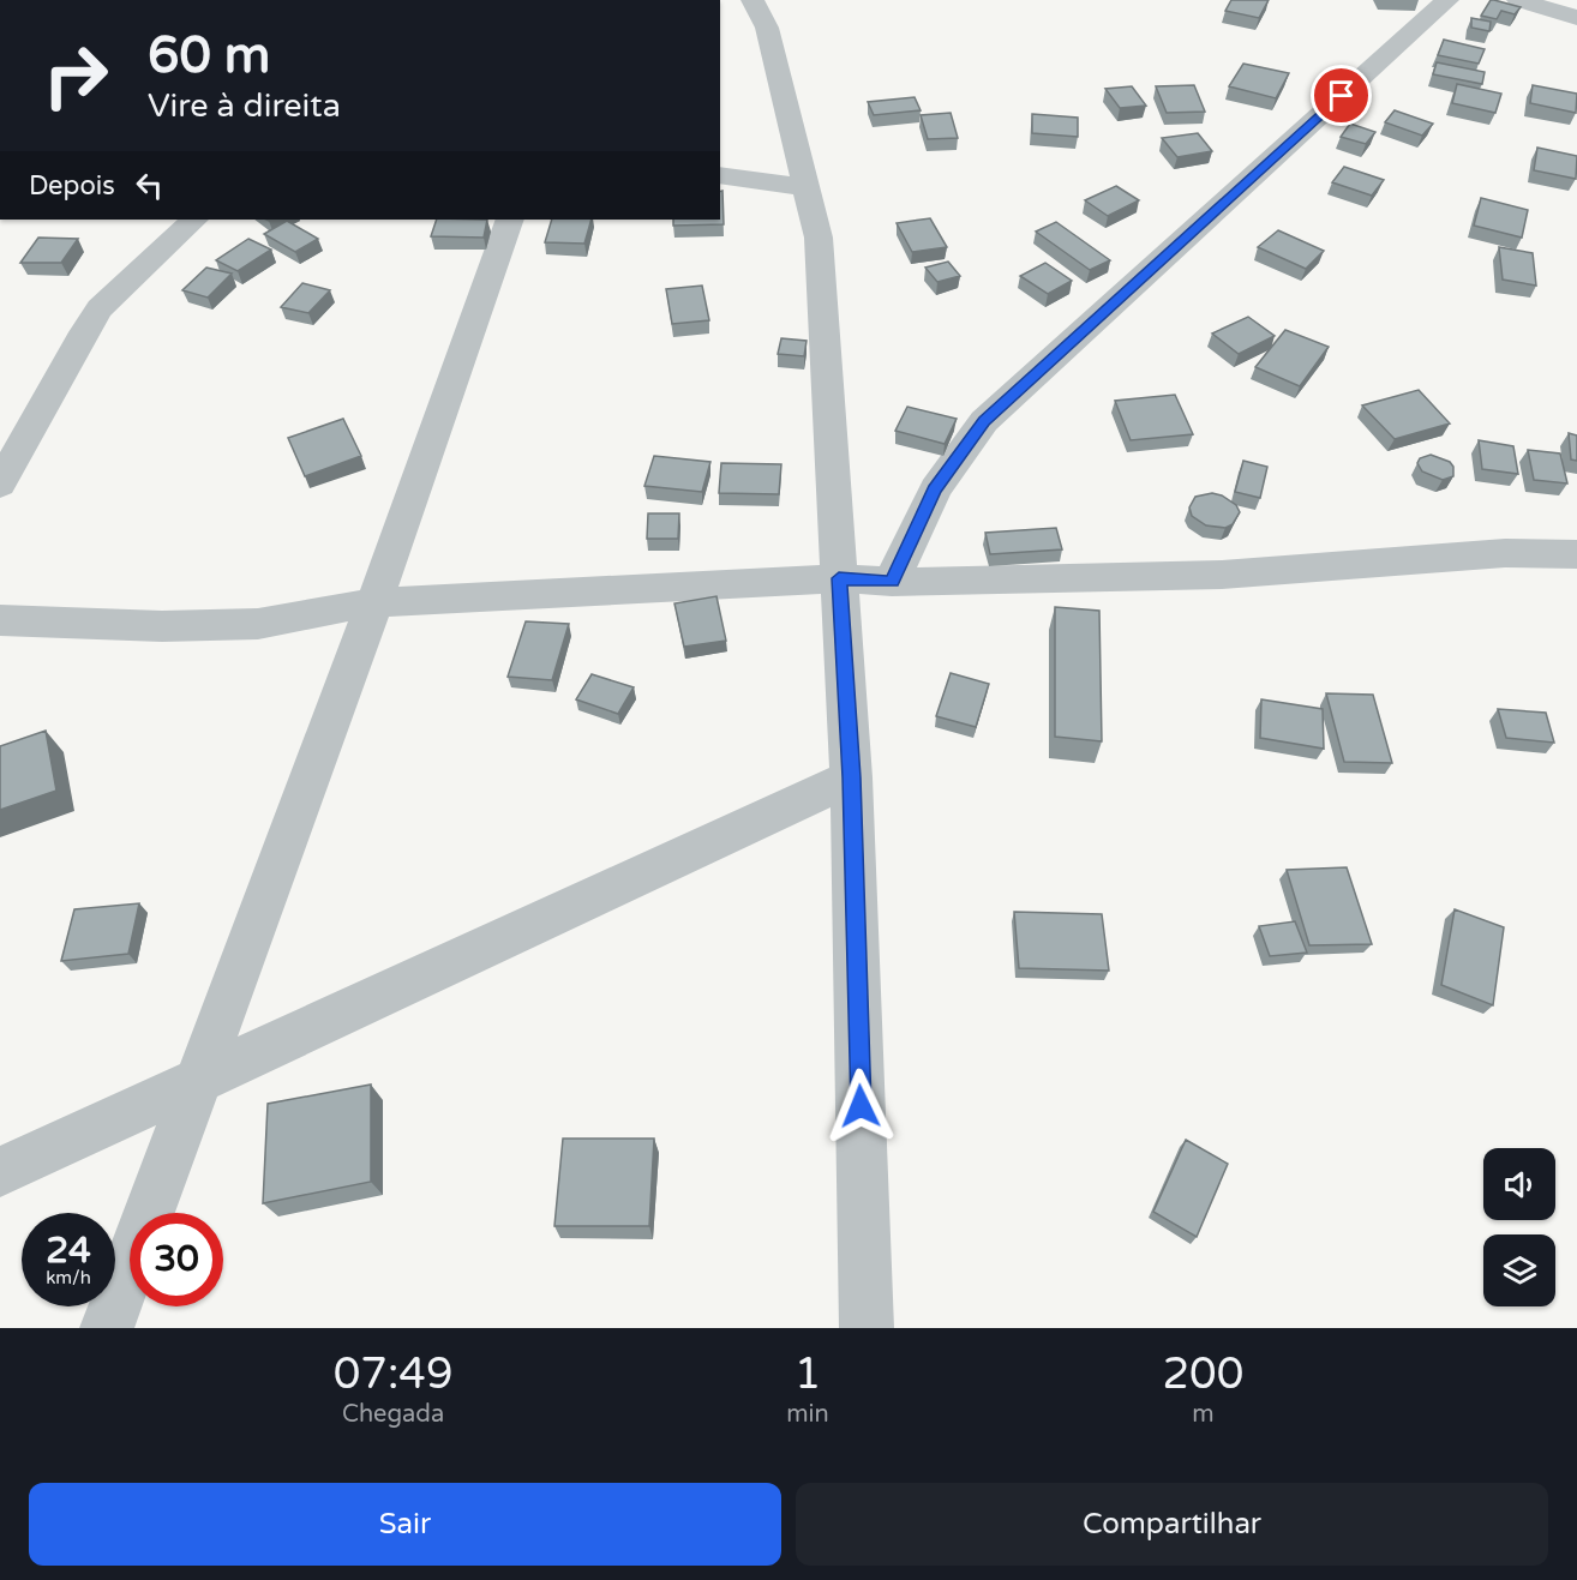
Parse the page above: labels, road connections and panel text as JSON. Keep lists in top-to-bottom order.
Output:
{
  "page": {
    "turn": ["60 m", "Vire à direita"],
    "then": "Depois",
    "speed": "24 km/h",
    "limit": "30",
    "eta": [
      "07:49",
      "Chegada",
      "1",
      "min",
      "200",
      "m"
    ],
    "buttons": ["Sair", "Compartilhar"]
  }
}
